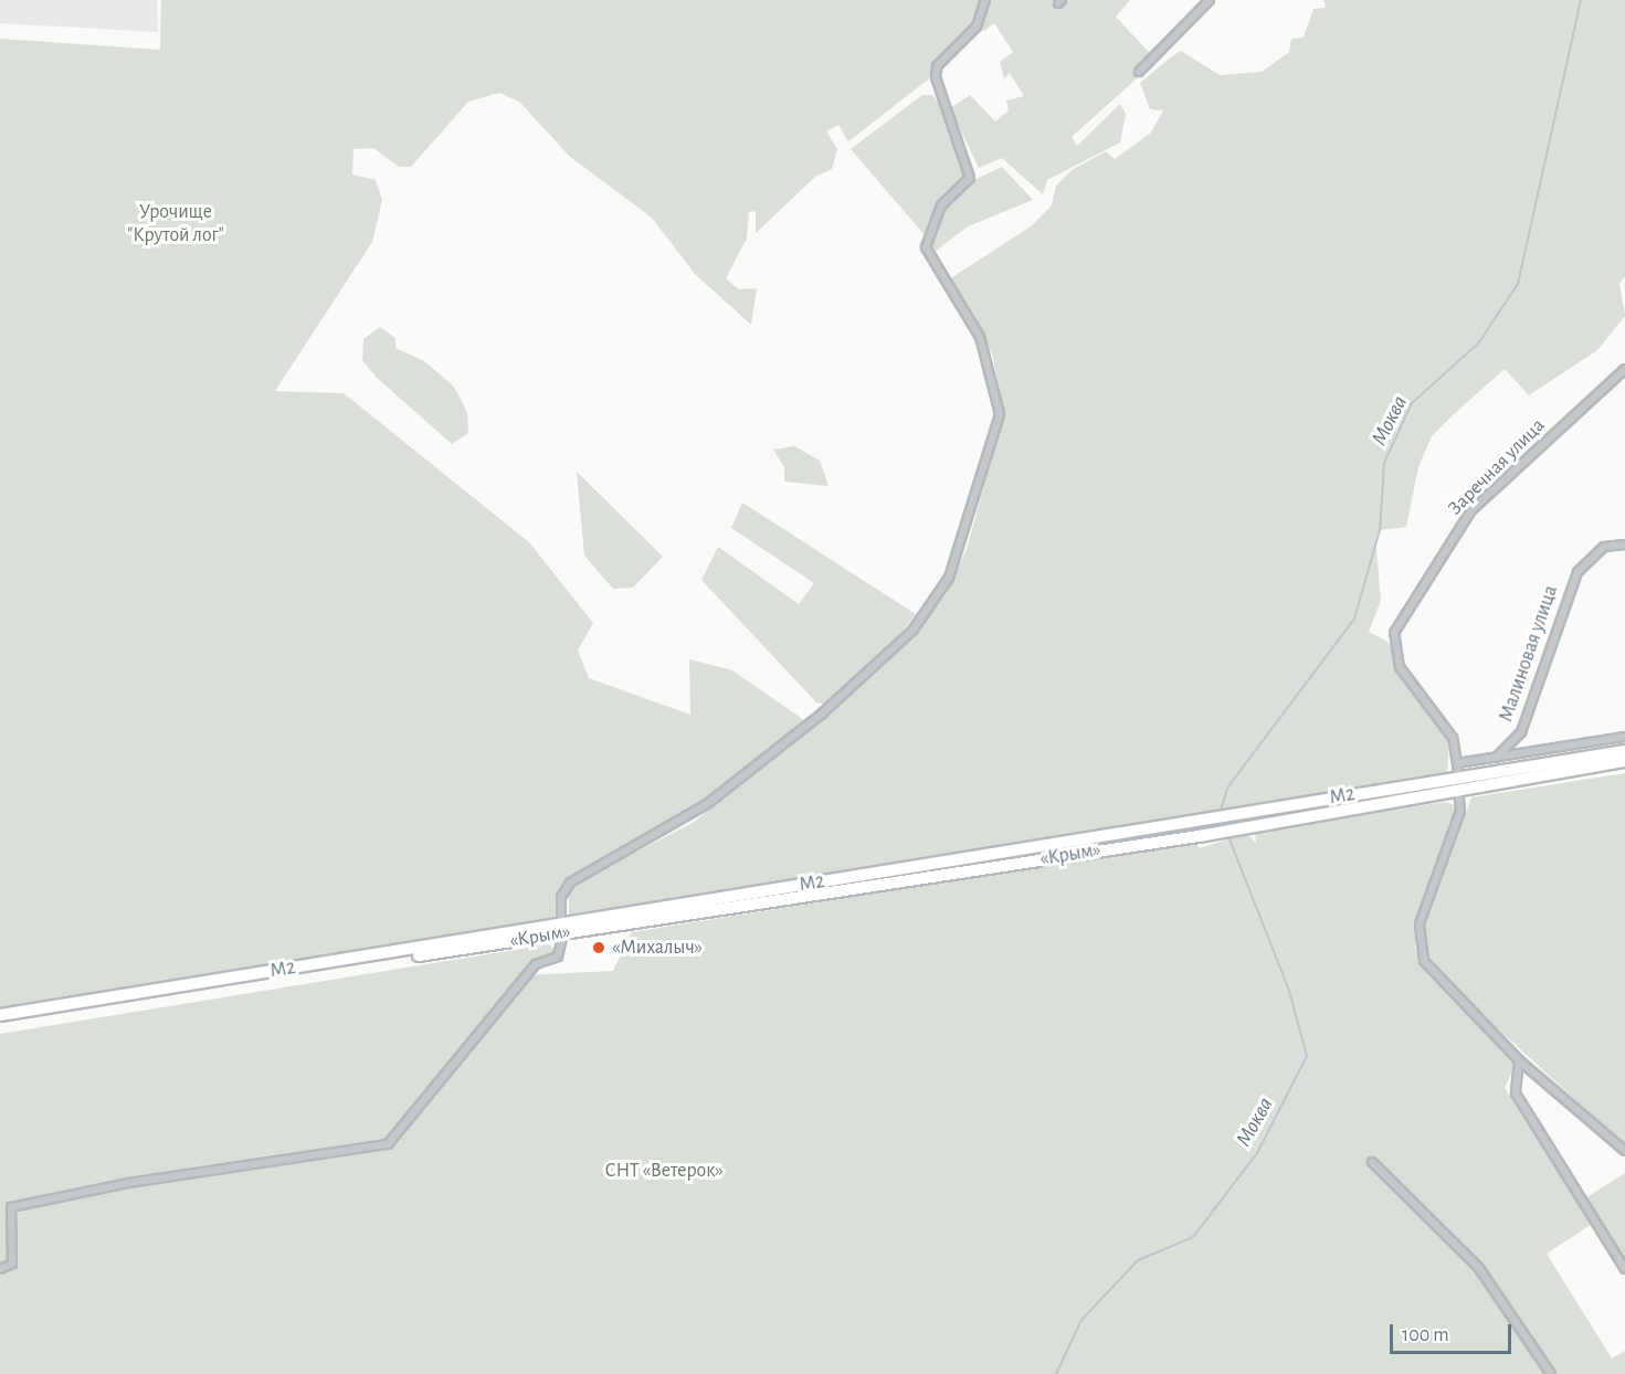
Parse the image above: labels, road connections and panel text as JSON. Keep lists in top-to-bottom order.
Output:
{
  "streets": {
    "highway": ["М2", "«Крым»"],
    "street": ["Заречная улица", "Малиновая улица"]
  },
  "crossings": [
    ["Заречная улица", "М2"],
    ["М2", "«Крым»"]
  ],
  "water": ["Моква"],
  "parks": ["Урочище \"Крутой лог\"", "СНТ «Ветерок»"],
  "places": ["«Михалыч»"],
  "scale_bar": "100 m"
}
